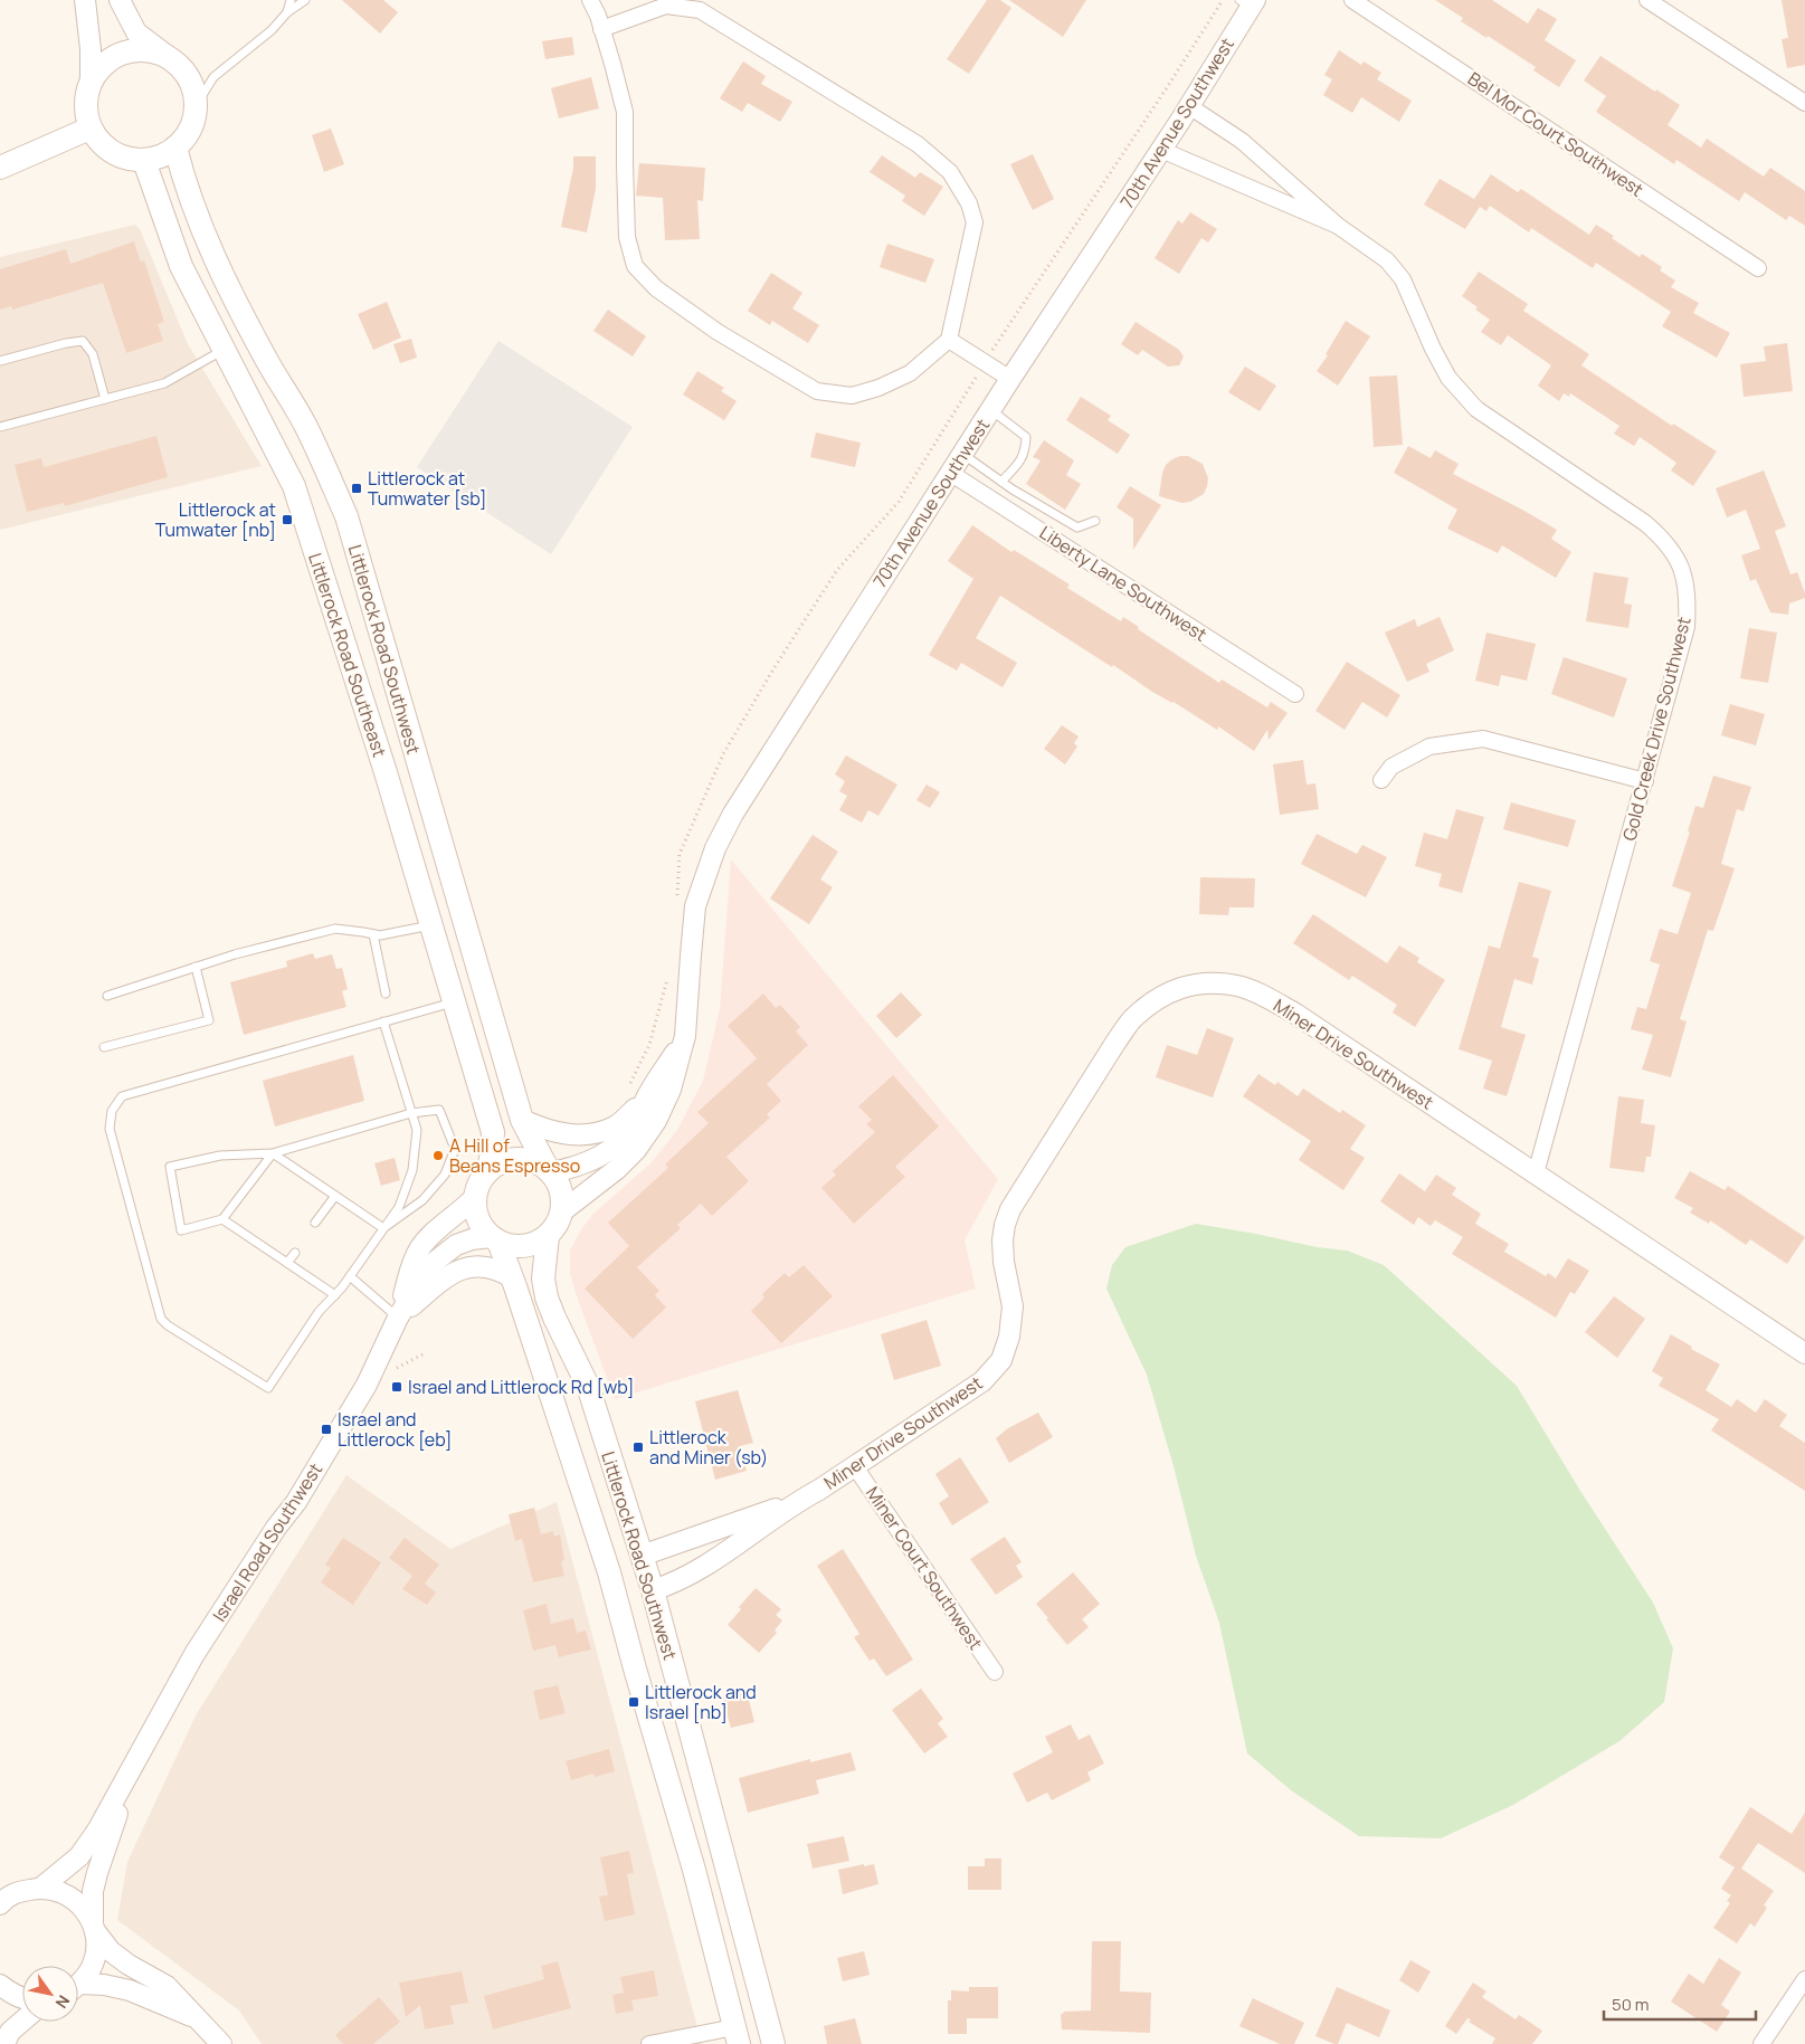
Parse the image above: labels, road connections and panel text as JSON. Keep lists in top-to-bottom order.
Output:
{
  "streets": {
    "main road": ["Littlerock Road Southwest", "Littlerock Road Southeast"],
    "street": [
      "70th Avenue Southwest",
      "Bel Mor Court Southwest",
      "Liberty Lane Southwest",
      "Gold Creek Drive Southwest",
      "Miner Drive Southwest",
      "Israel Road Southwest",
      "Miner Court Southwest"
    ]
  },
  "crossings": [
    ["70th Avenue Southwest", "Liberty Lane Southwest"],
    ["70th Avenue Southwest", "Littlerock Road Southwest"],
    ["70th Avenue Southwest", "Littlerock Road Southeast"],
    ["70th Avenue Southwest", "Gold Creek Drive Southwest"],
    ["70th Avenue Southwest", "Israel Road Southwest"],
    ["Littlerock Road Southwest", "Littlerock Road Southeast"],
    ["Littlerock Road Southwest", "Miner Drive Southwest"],
    ["Littlerock Road Southwest", "Israel Road Southwest"],
    ["Littlerock Road Southeast", "Israel Road Southwest"],
    ["Gold Creek Drive Southwest", "Miner Drive Southwest"],
    ["Miner Drive Southwest", "Miner Court Southwest"]
  ],
  "places": {
    "transit": [
      "Littlerock at Tumwater [sb]",
      "Littlerock at Tumwater [nb]",
      "Israel and Littlerock Rd [wb]",
      "Israel and Littlerock [eb]",
      "Littlerock and Miner (sb)",
      "Littlerock and Israel [nb]"
    ],
    "other": ["A Hill of Beans Espresso"]
  },
  "scale_bar": "50 m",
  "north": "bottom right"
}
